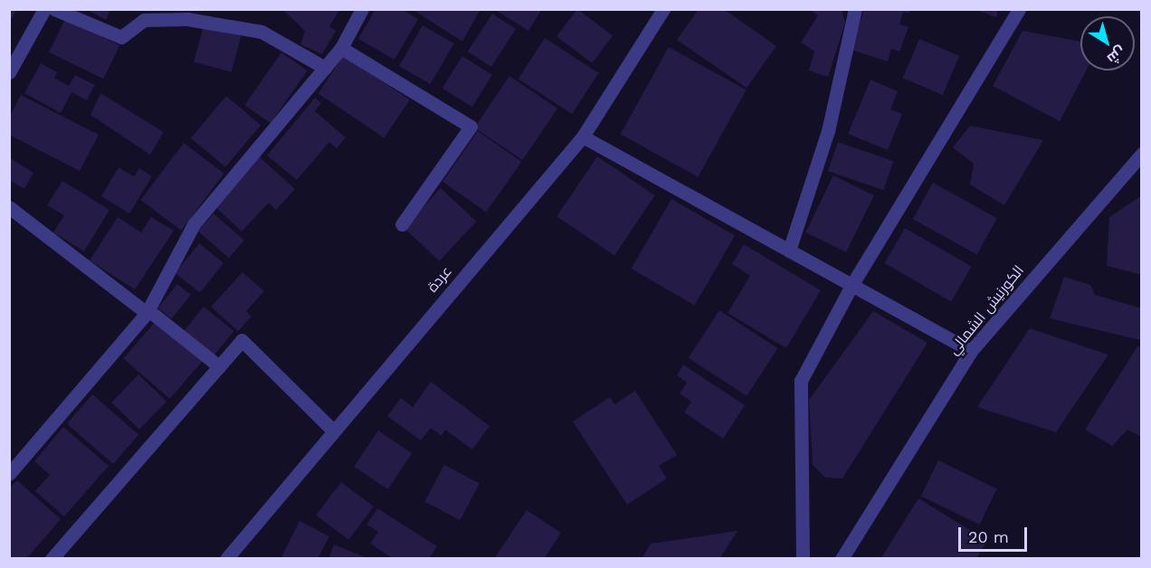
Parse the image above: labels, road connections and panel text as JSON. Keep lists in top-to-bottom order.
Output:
{
  "streets": {
    "street": ["عردة", "الكورنيش الشمالي"]
  },
  "scale_bar": "20 m",
  "north": "bottom right"
}
